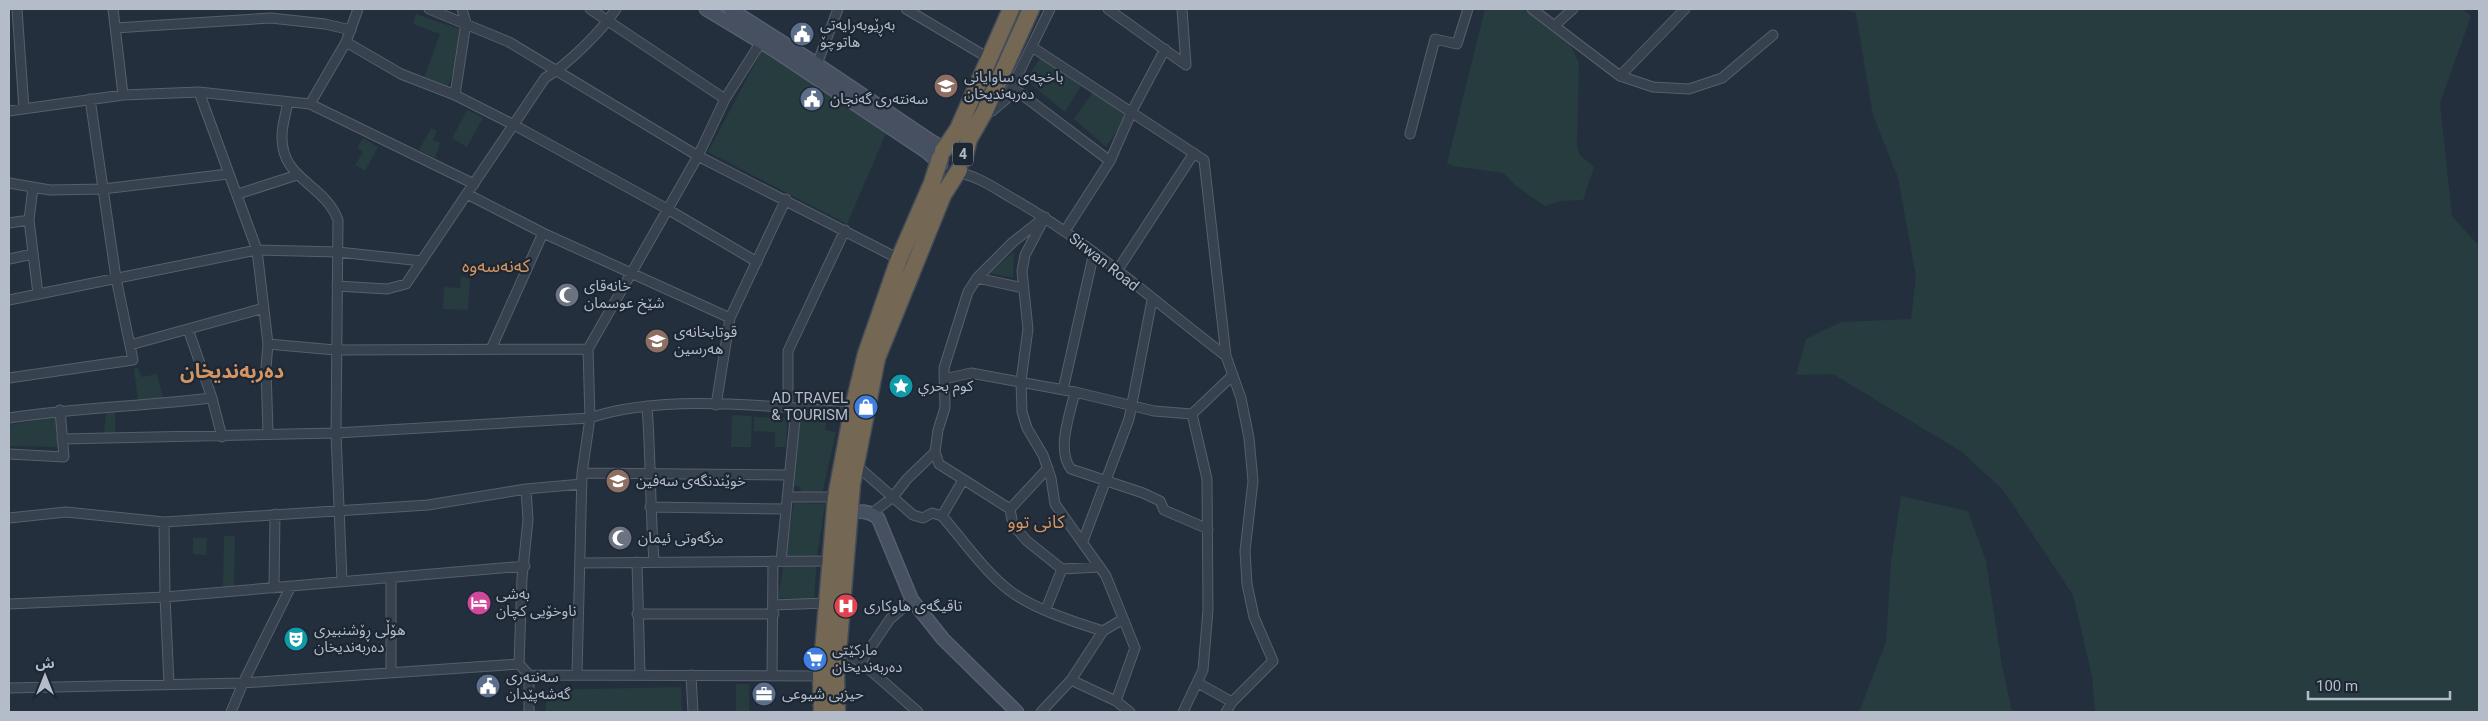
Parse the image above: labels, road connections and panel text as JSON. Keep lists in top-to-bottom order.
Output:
{
  "streets": {
    "highway": ["4"],
    "street": ["Sirwan Road"]
  },
  "crossings": [
    ["4", "Sirwan Road"]
  ],
  "districts": ["کەنەسەوە", "دەربەندیخان", "کانی توو"],
  "places": {
    "public building": ["بەڕێوبەرایەتی هاتوچۆ", "سەنتەری گەنجان", "سەنتەری گەشەپێدان"],
    "school or university": ["باخچەی ساوایانی دەربەندیخان", "قوتابخانەی هەرسین", "خوێندنگەی سەفین"],
    "mosque": ["خانەقای شێخ عوسمان", "مزگەوتی ئیمان"],
    "place": ["کوم بحري"],
    "shop": ["AD TRAVEL & TOURISM"],
    "hotel": ["بەشی ناوخۆیی کچان"],
    "hospital": ["تاقیگەی هاوکاری"],
    "theatre": ["هۆڵی ڕۆشنبیری دەربەندیخان"],
    "supermarket": ["مارکێتی دەربەندیخان"],
    "office": ["حیزبی شیوعی"]
  },
  "scale_bar": "100 m",
  "north": "top"
}
